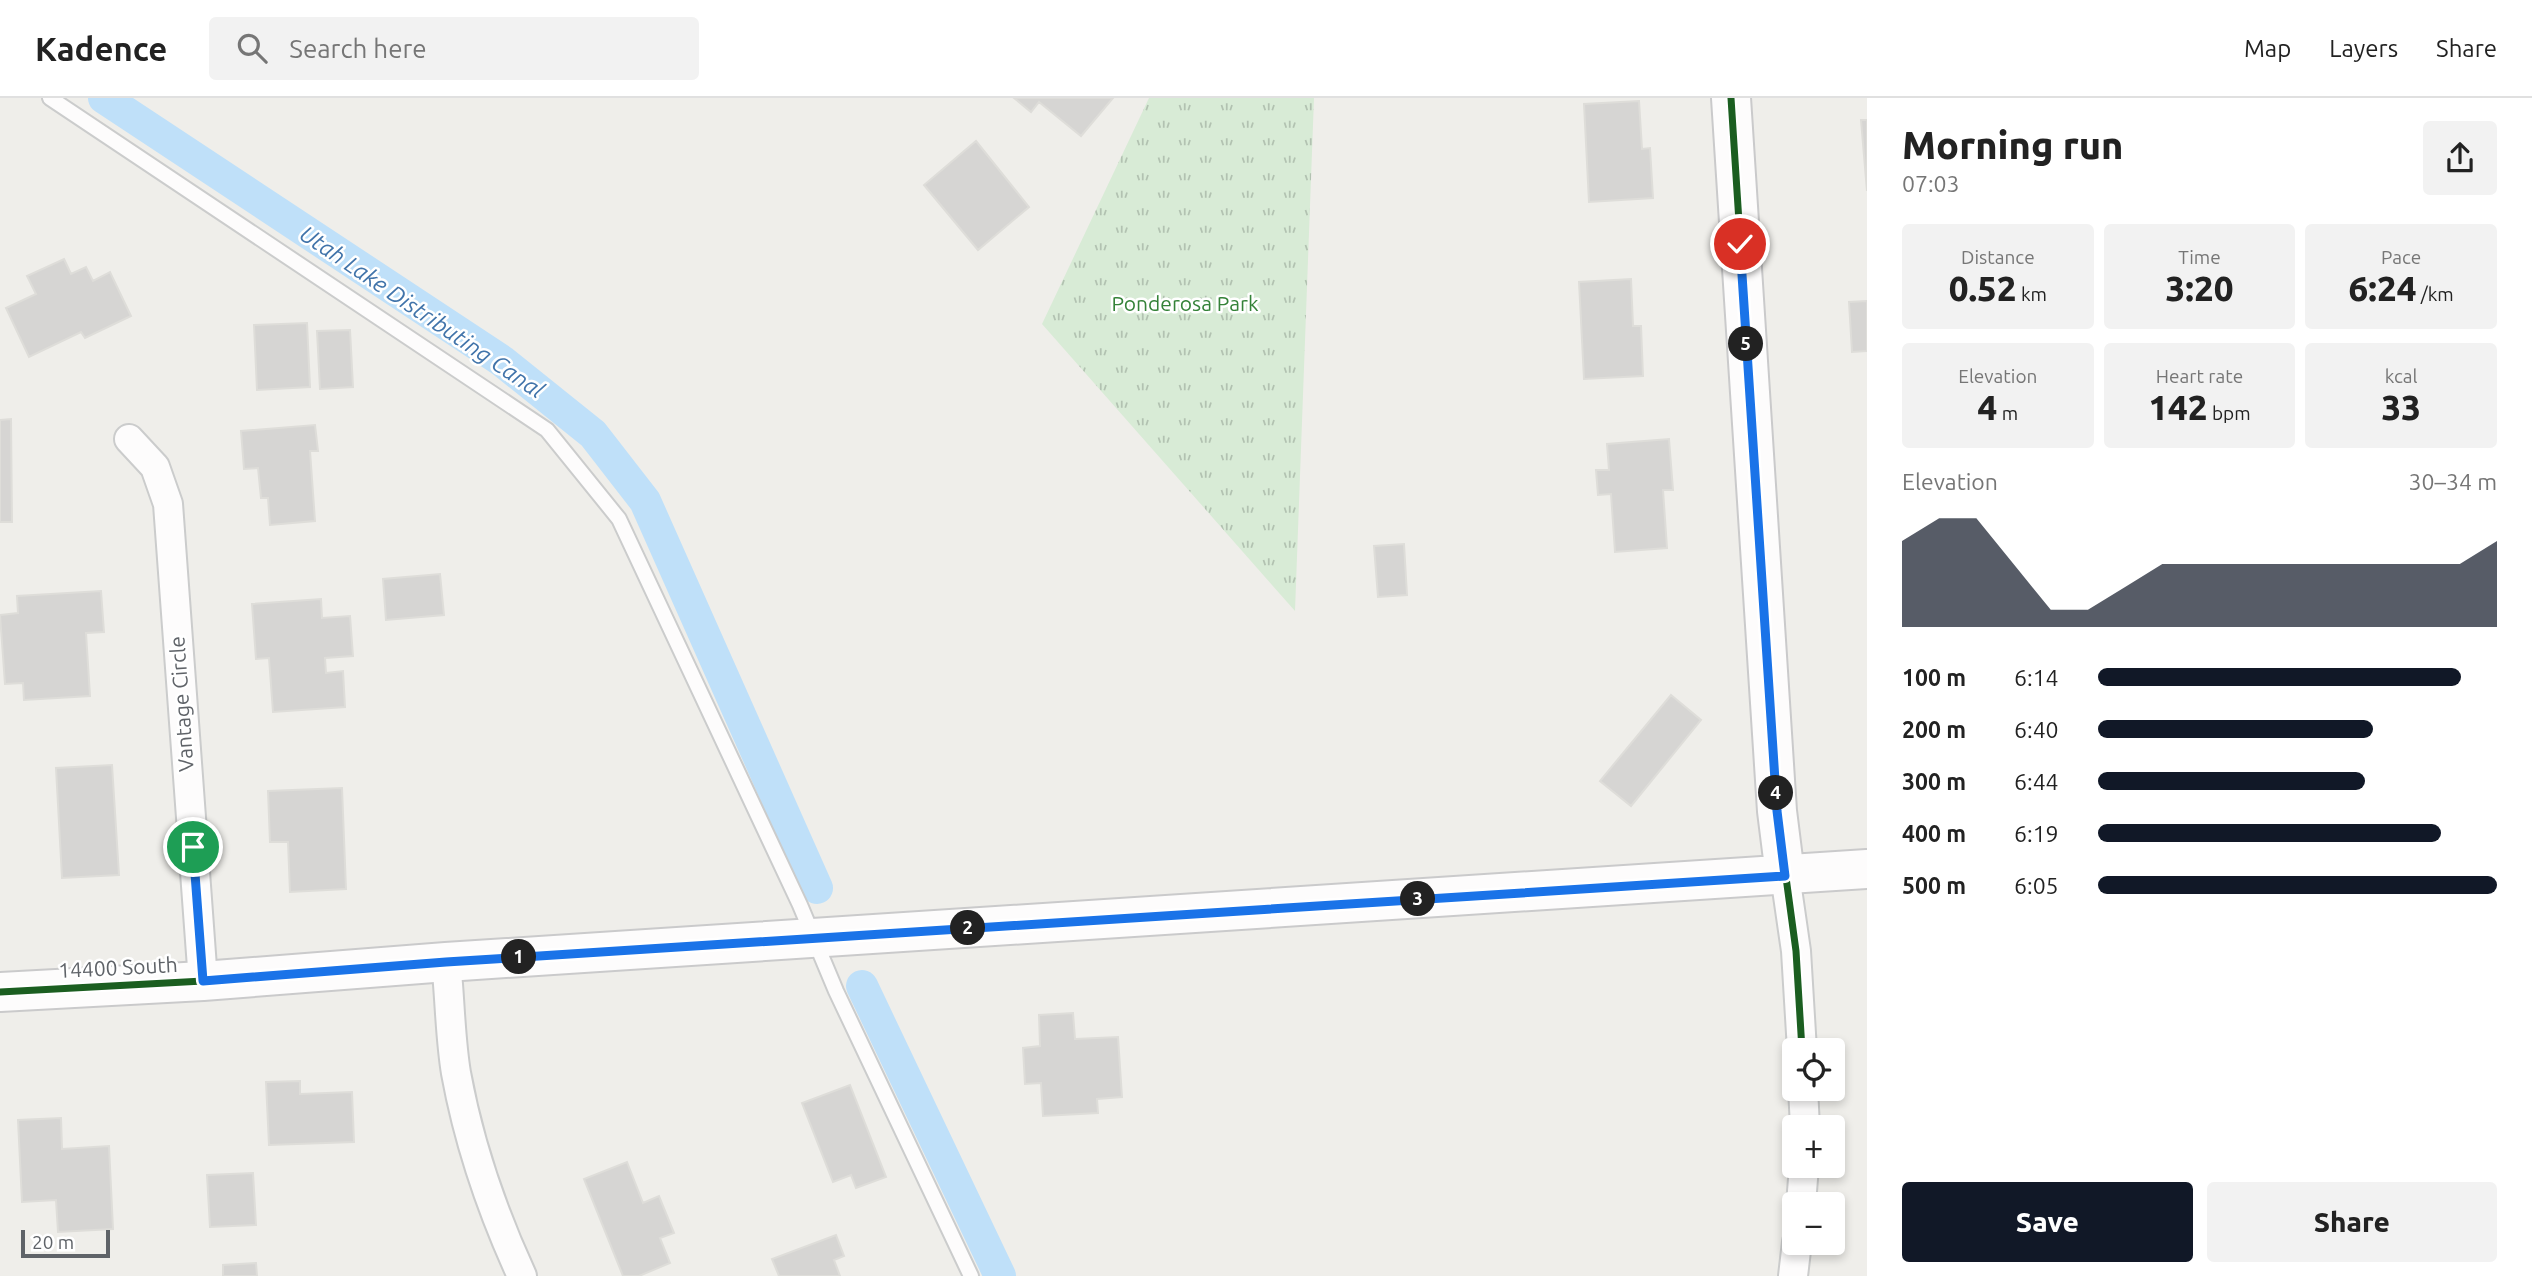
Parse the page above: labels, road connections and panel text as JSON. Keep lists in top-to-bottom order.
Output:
{
  "streets": {
    "street": ["Vantage Circle", "14400 South"]
  },
  "crossings": [
    ["Vantage Circle", "14400 South"]
  ],
  "water": ["Utah Lake Distributing Canal"],
  "parks": ["Ponderosa Park"],
  "scale_bar": "20 m",
  "page": {
    "header": "Kadence",
    "search": "Search here",
    "nav": ["Map", "Layers", "Share"],
    "heading": ["Morning run", "07:03"],
    "stats": [
      ["Distance", "0.52 km"],
      ["Time", "3:20"],
      ["Pace", "6:24 /km"],
      ["Elevation", "4 m"],
      ["Heart rate", "142 bpm"],
      ["kcal", "33"]
    ],
    "pins": [
      "5",
      "4",
      "3",
      "2",
      "1"
    ],
    "chart": ["Elevation", "30–34 m"],
    "list": [
      {
        "name": "100 m",
        "note": "6:14"
      },
      {
        "name": "200 m",
        "note": "6:40"
      },
      {
        "name": "300 m",
        "note": "6:44"
      },
      {
        "name": "400 m",
        "note": "6:19"
      },
      {
        "name": "500 m",
        "note": "6:05"
      }
    ],
    "map_buttons": ["+", "−"],
    "buttons": ["Save", "Share"],
    "scale": "20 m"
  }
}
